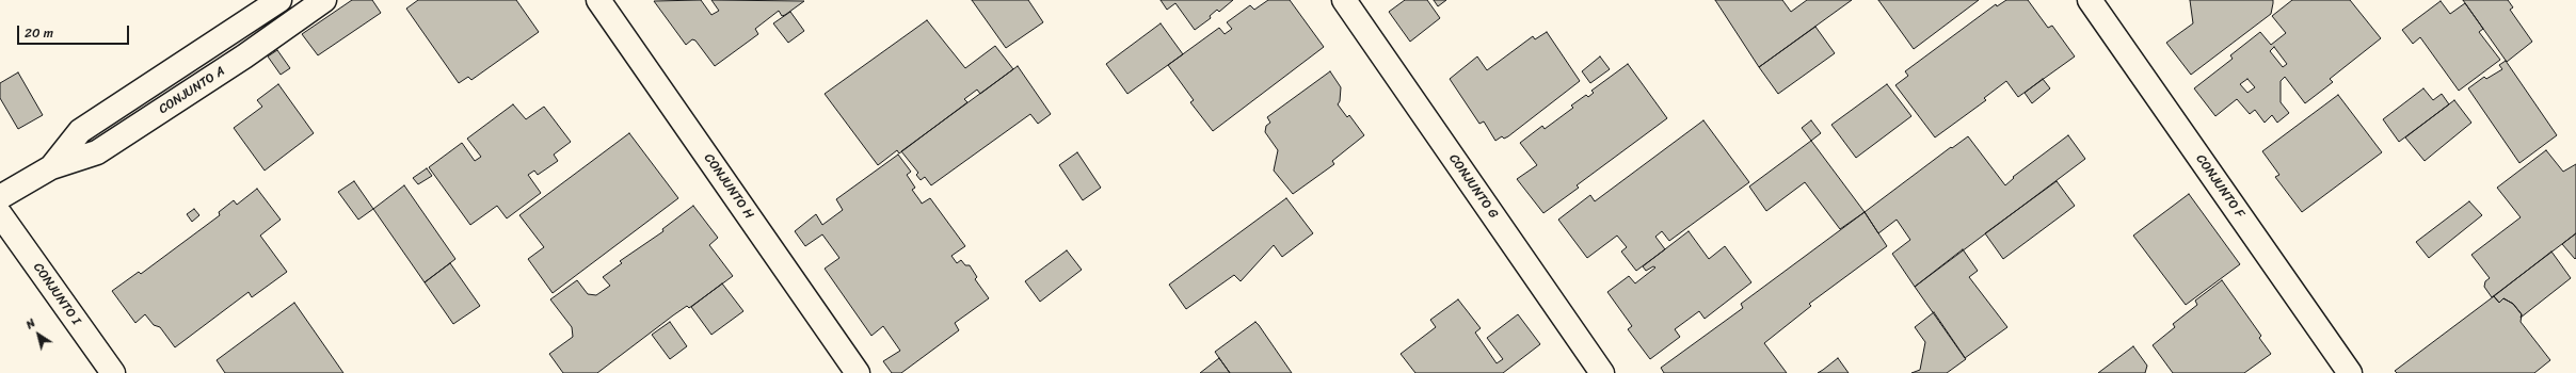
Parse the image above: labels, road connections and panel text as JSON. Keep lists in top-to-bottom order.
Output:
{
  "streets": {
    "street": [
      "CONJUNTO A",
      "CONJUNTO H",
      "CONJUNTO G",
      "CONJUNTO F",
      "CONJUNTO I"
    ]
  },
  "scale_bar": "20 m",
  "north": "top left"
}
